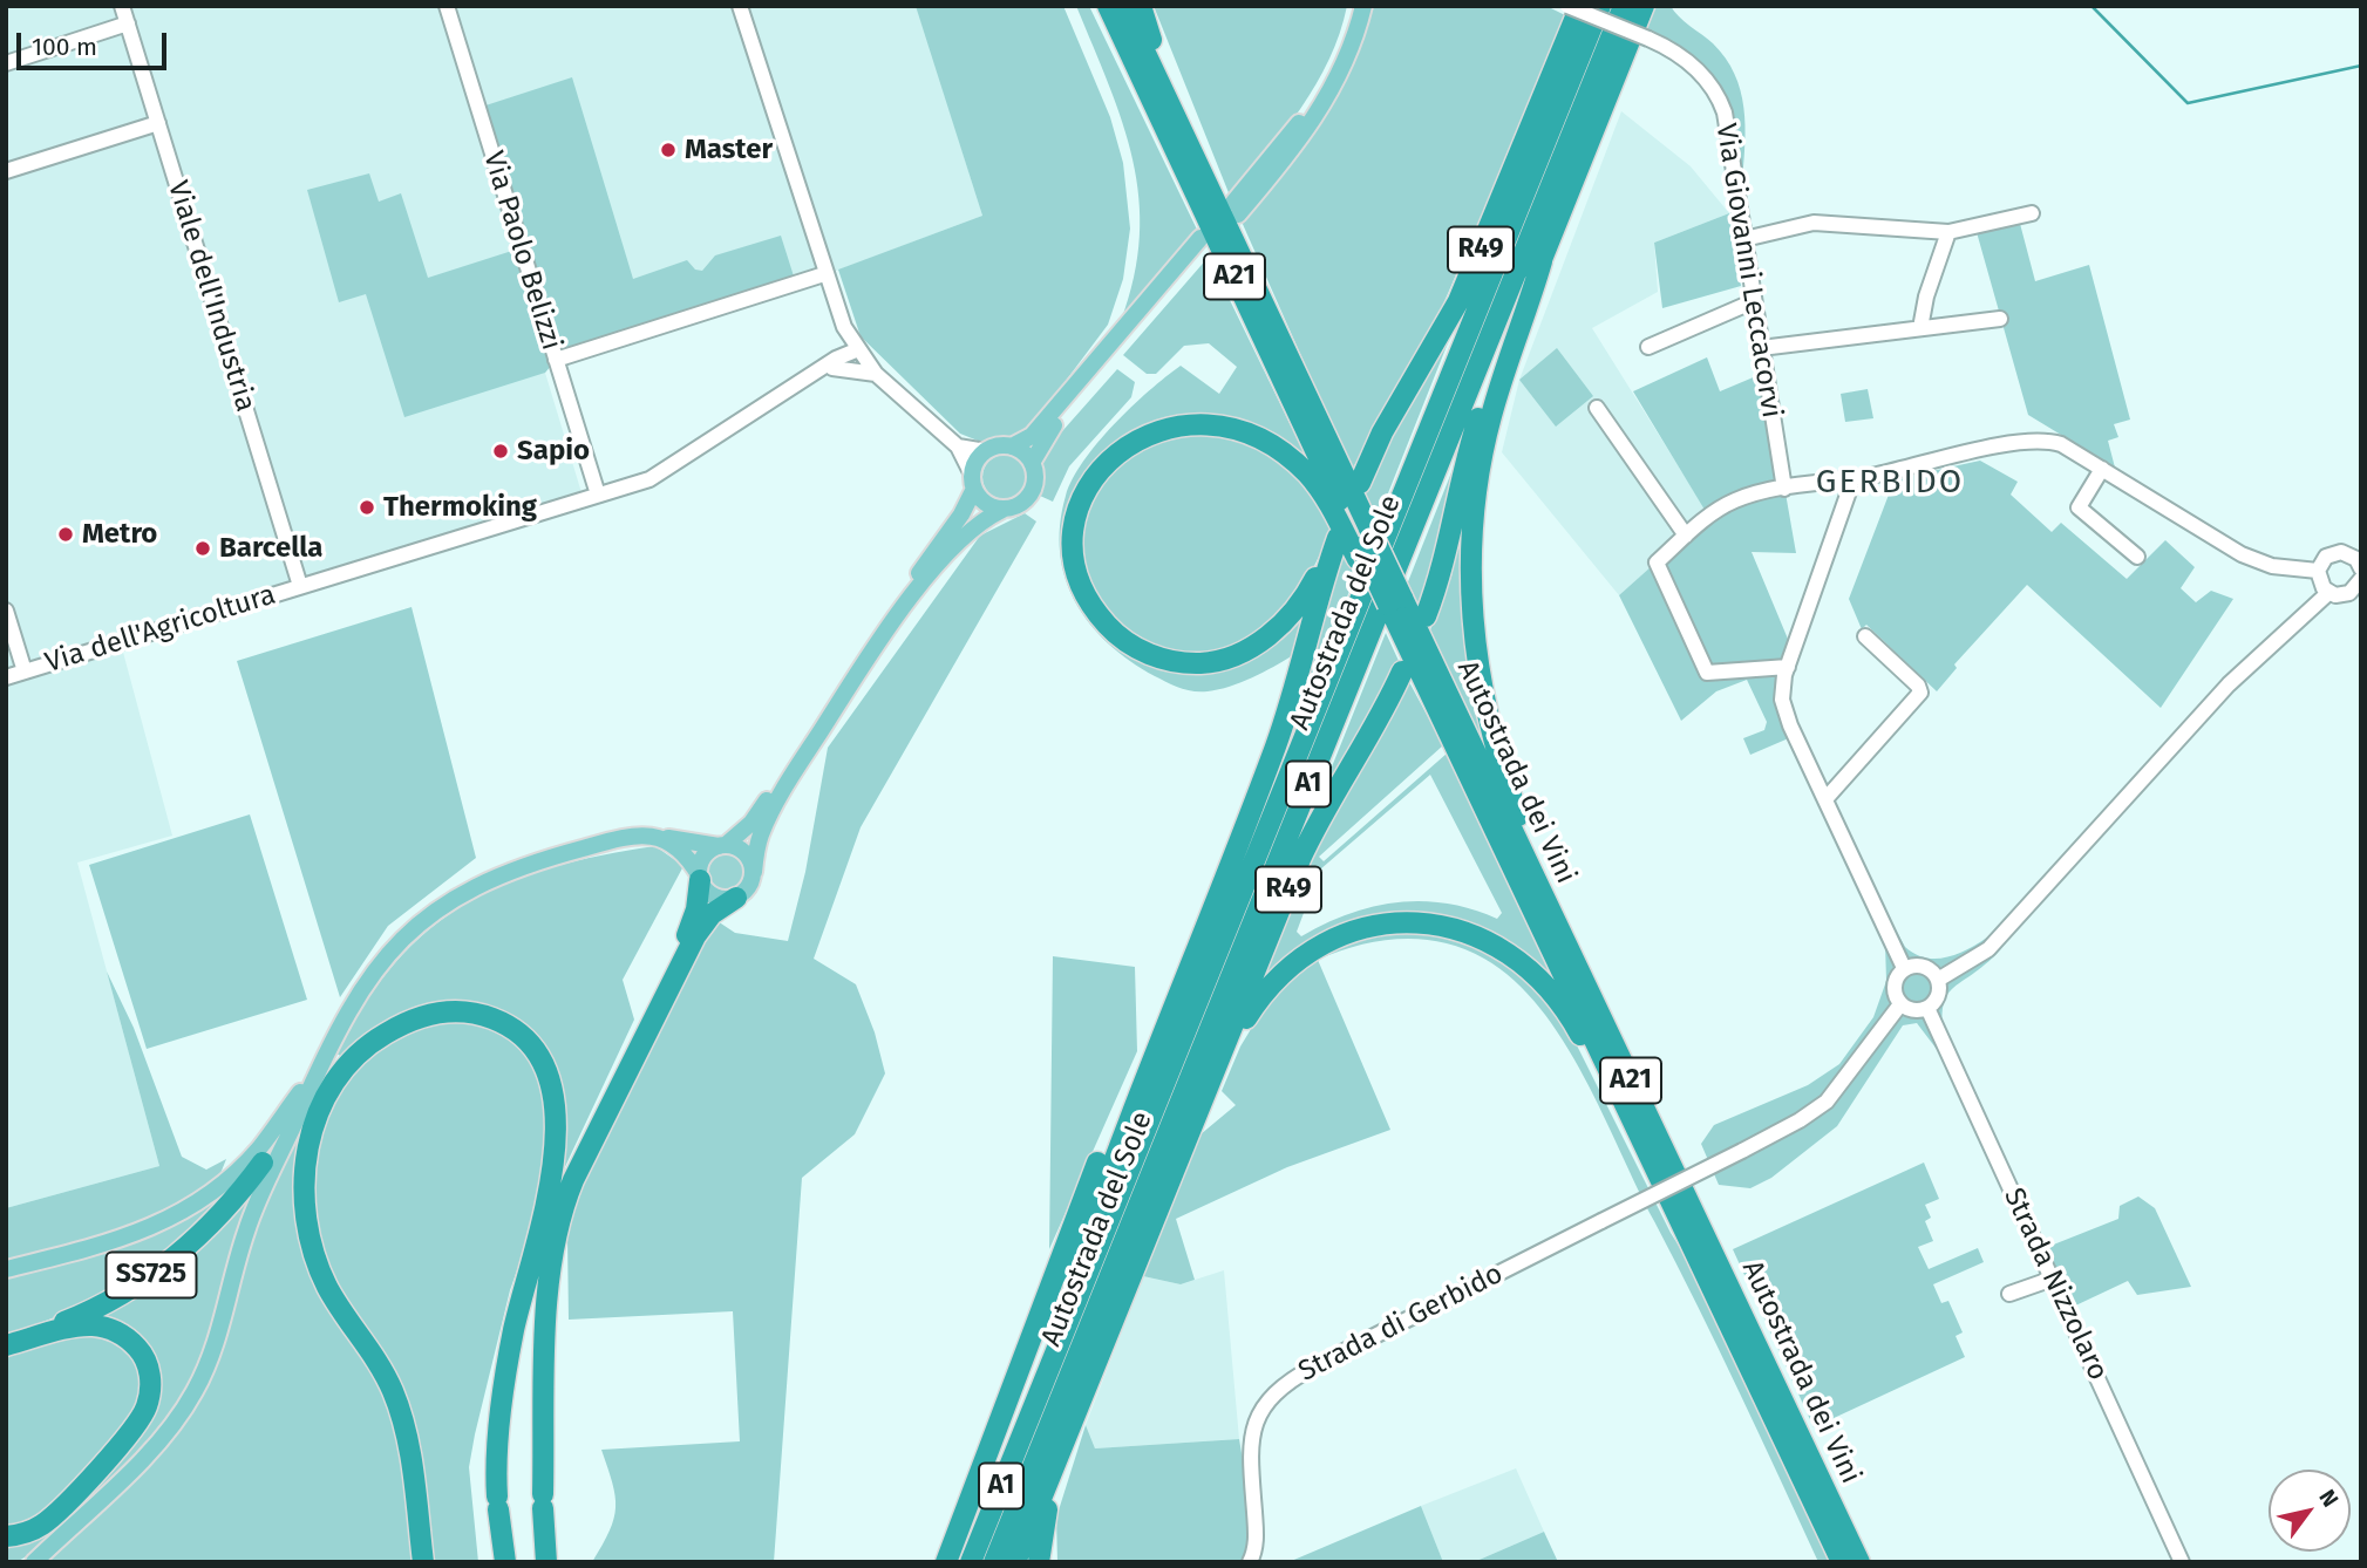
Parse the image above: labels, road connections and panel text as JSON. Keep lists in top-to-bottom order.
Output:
{
  "streets": {
    "highway": [
      "R49",
      "A21",
      "Autostrada del Sole",
      "Autostrada dei Vini",
      "A1",
      "SS725"
    ],
    "street": [
      "Via Paolo Belizzi",
      "Via Giovanni Leccacorvi",
      "Viale dell'Industria",
      "Via dell'Agricoltura",
      "Strada Nizzolaro",
      "Strada di Gerbido"
    ]
  },
  "crossings": [
    ["R49", "Autostrada del Sole"],
    ["R49", "Autostrada dei Vini"],
    ["Via Paolo Belizzi", "Via dell'Agricoltura"],
    ["Viale dell'Industria", "Via dell'Agricoltura"],
    ["Strada Nizzolaro", "Strada di Gerbido"]
  ],
  "districts": ["GERBIDO"],
  "places": [
    "Master",
    "Sapio",
    "Thermoking",
    "Metro",
    "Barcella"
  ],
  "scale_bar": "100 m",
  "north": "top right"
}
